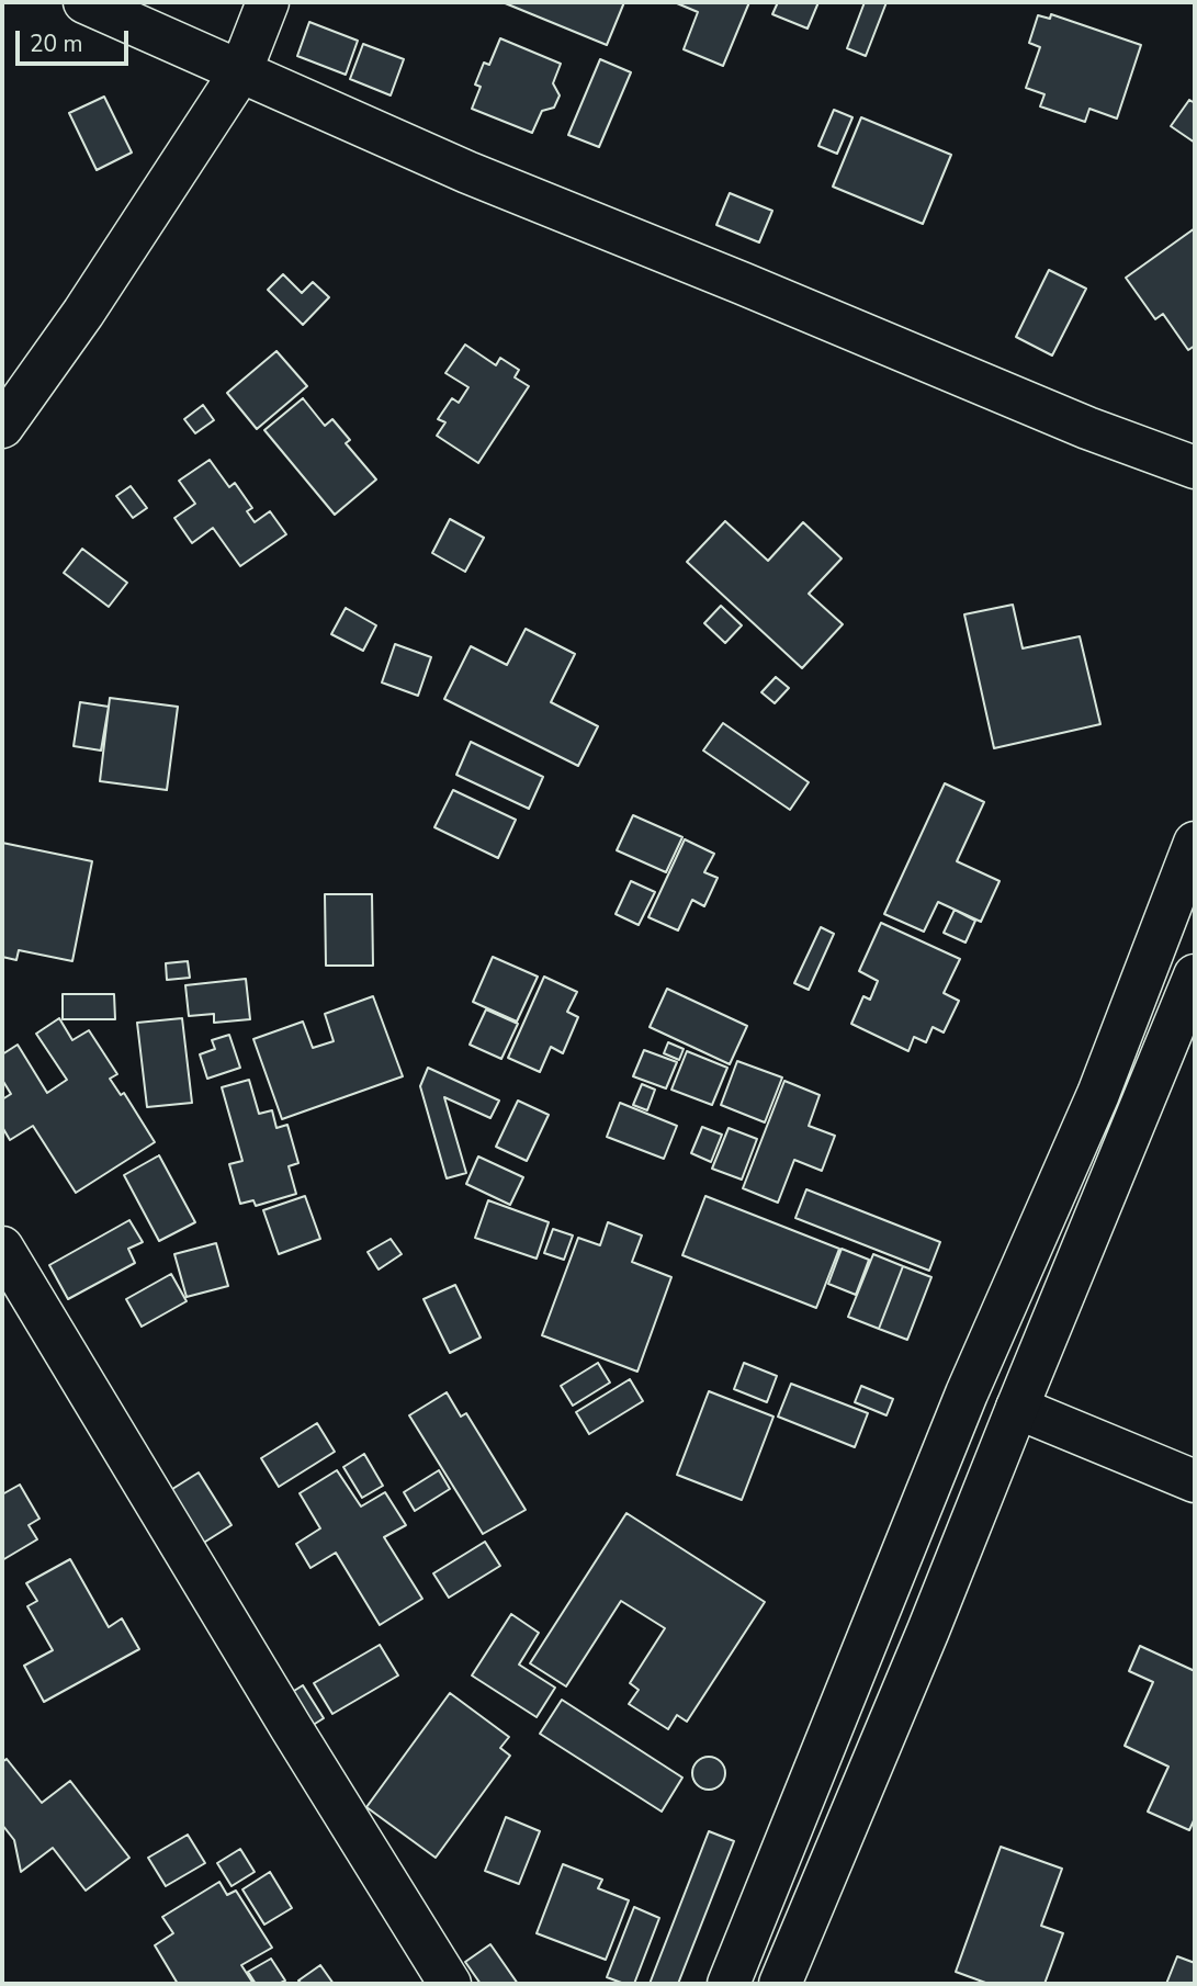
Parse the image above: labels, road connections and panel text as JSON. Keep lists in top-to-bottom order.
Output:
{
  "scale_bar": "20 m"
}
